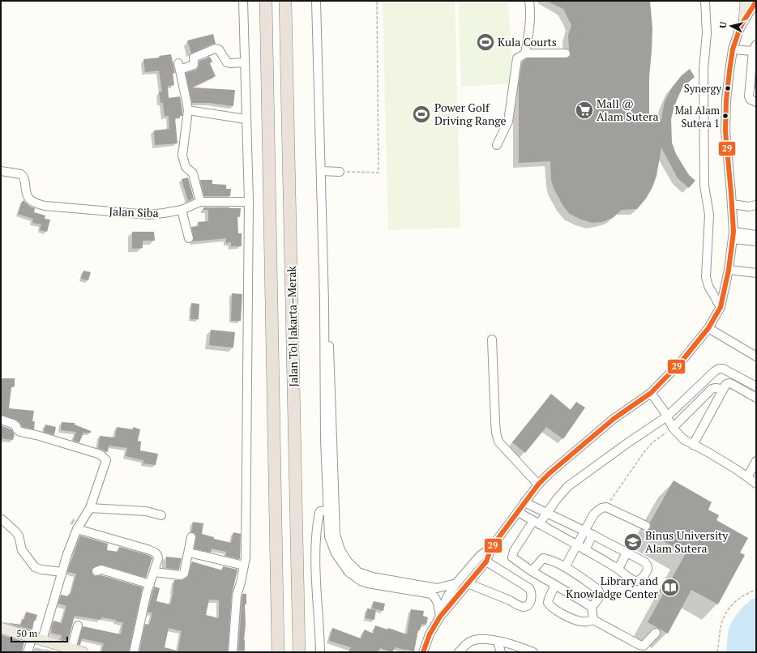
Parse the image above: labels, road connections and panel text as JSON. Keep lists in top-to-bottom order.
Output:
{
  "streets": {
    "highway": ["Jalan Tol Jakarta–Merak"],
    "street": ["Jalan Siba"]
  },
  "places": {
    "sports": ["Kula Courts", "Power Golf Driving Range"],
    "other": ["Synergy", "Mal Alam Sutera 1"],
    "supermarket": ["Mall @ Alam Sutera"],
    "school or university": ["Binus University Alam Sutera"],
    "library": ["Library and Knowladge Center"]
  },
  "lines": ["transit line 29"],
  "scale_bar": "50 m",
  "north": "left"
}
